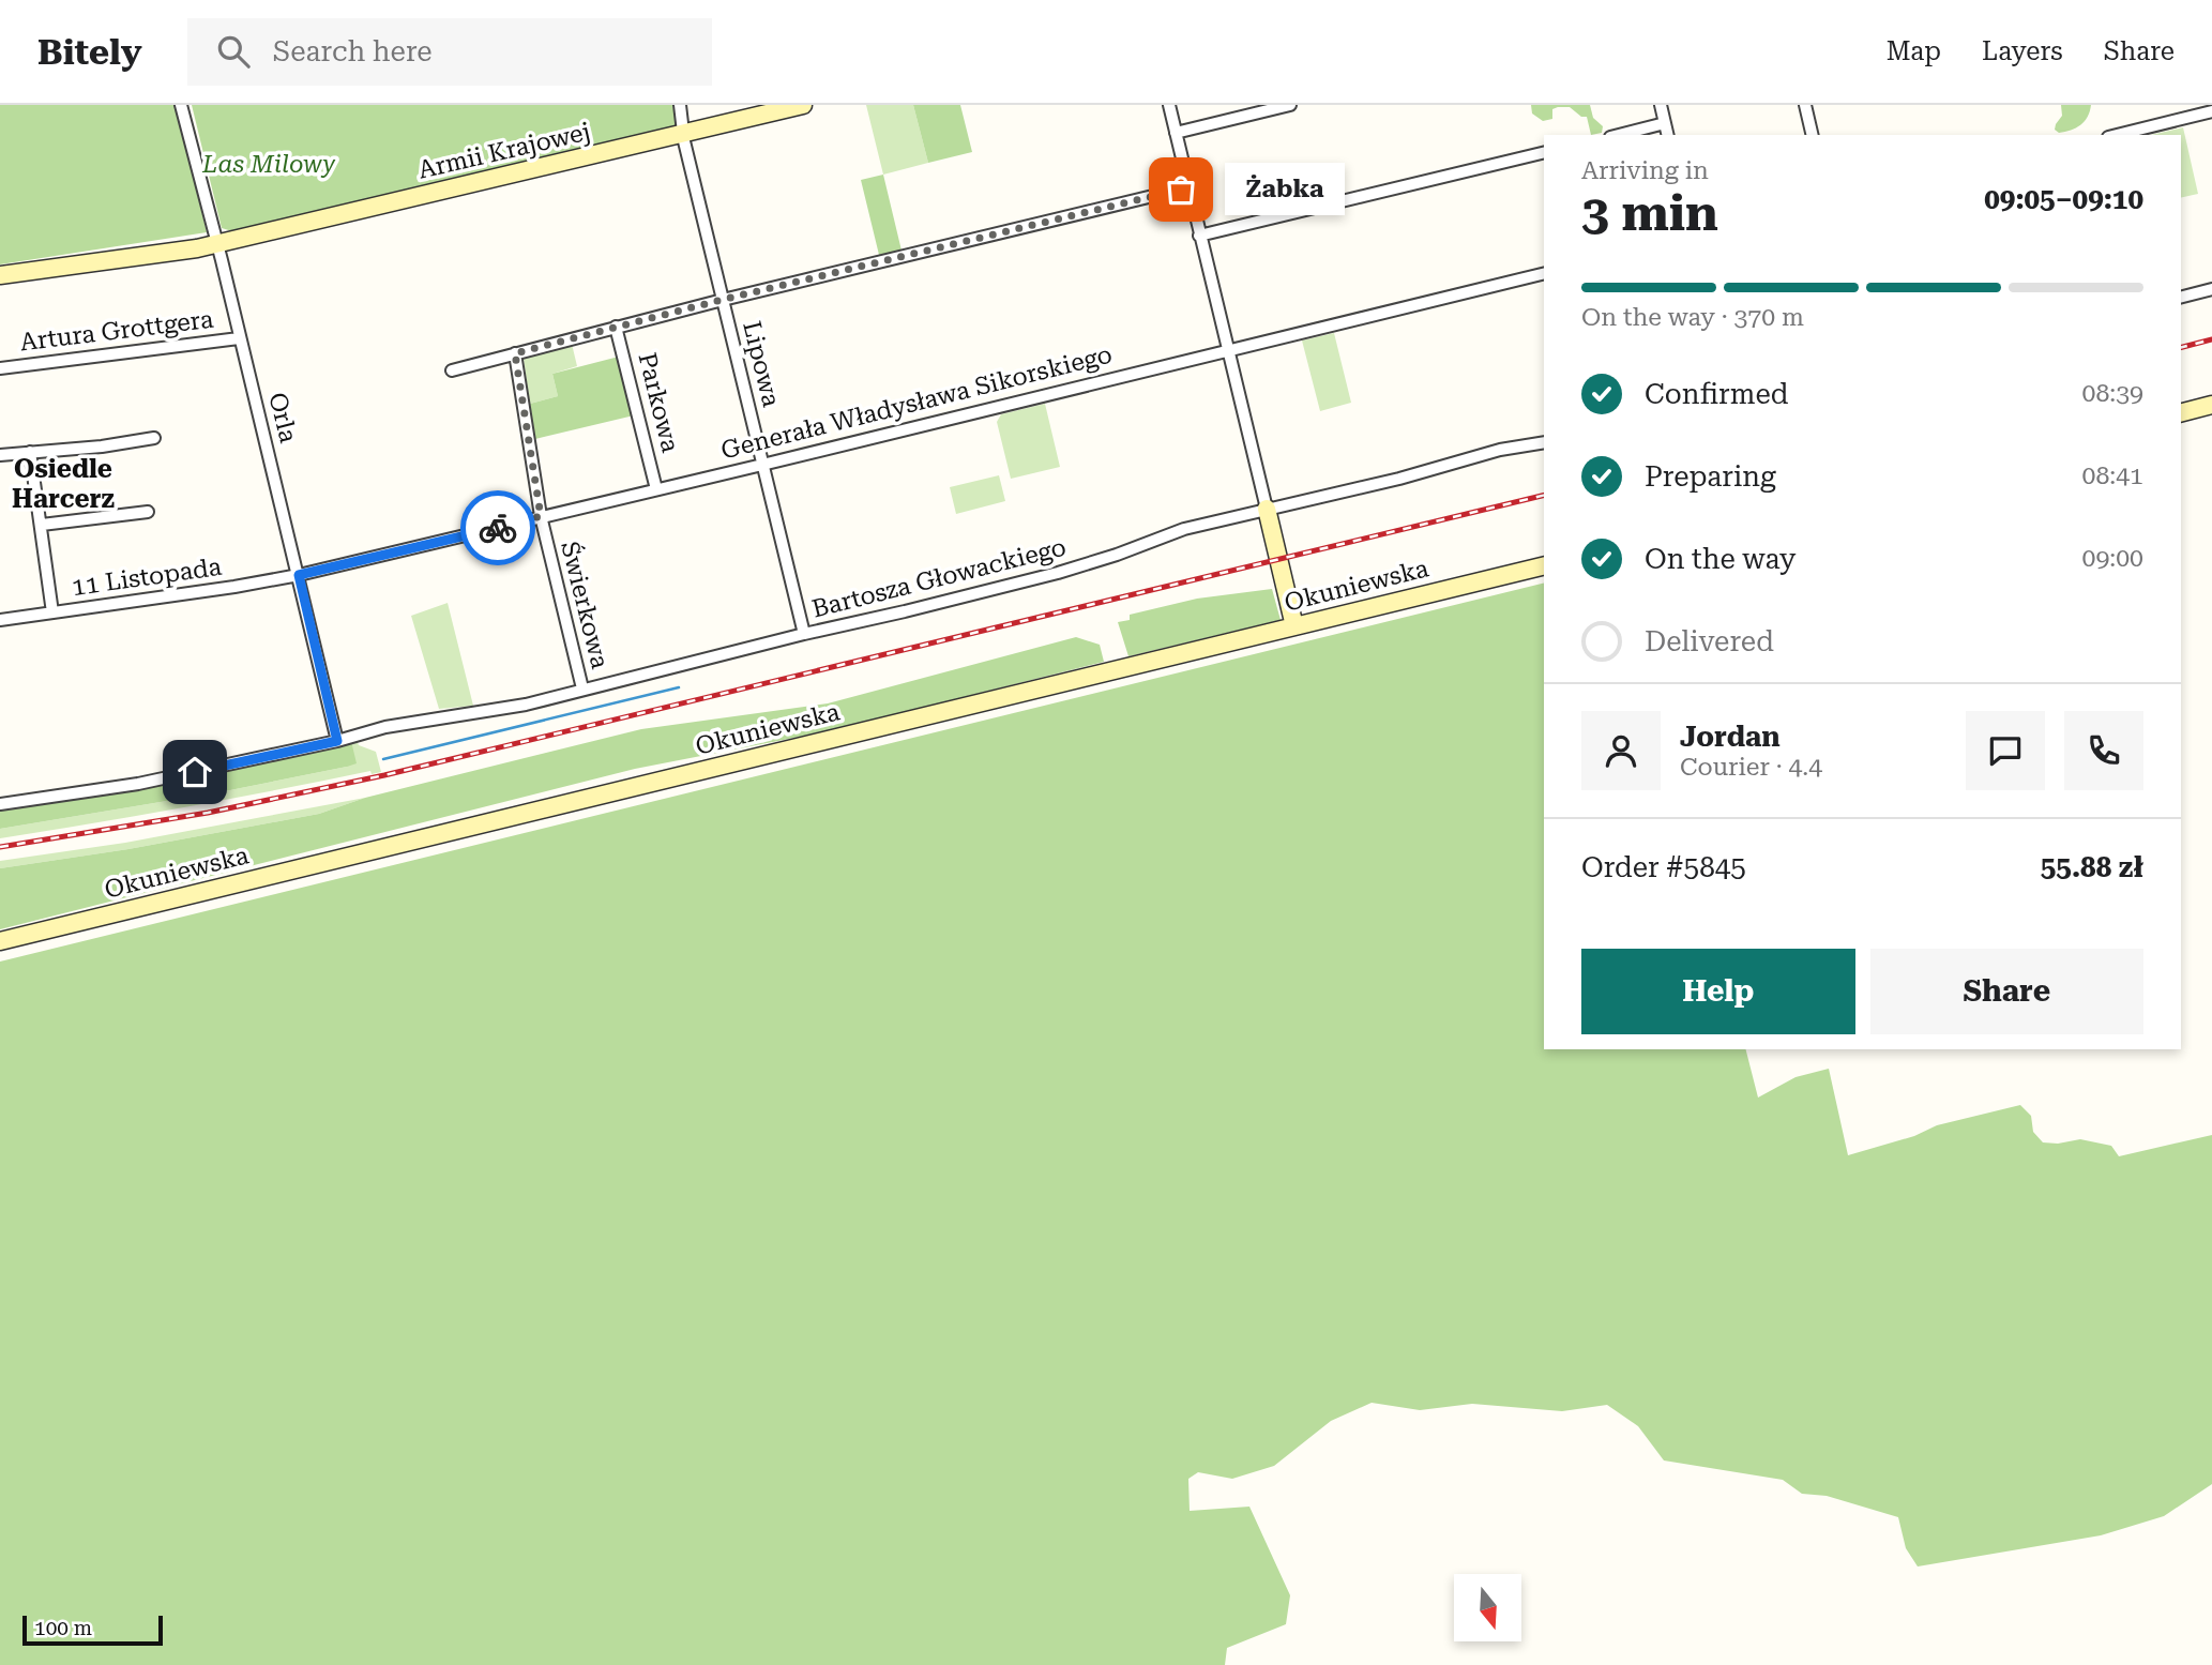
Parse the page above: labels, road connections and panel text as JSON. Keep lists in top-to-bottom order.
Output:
{
  "streets": {
    "main road": ["Armii Krajowej", "Okuniewska"],
    "street": [
      "Artura Grottgera",
      "Lipowa",
      "Parkowa",
      "Generała Władysława Sikorskiego",
      "Orla",
      "11 Listopada",
      "Bartosza Głowackiego",
      "Świerkowa"
    ]
  },
  "crossings": [
    ["Armii Krajowej", "Lipowa"],
    ["Armii Krajowej", "Orla"],
    ["Artura Grottgera", "Orla"],
    ["Lipowa", "Generała Władysława Sikorskiego"],
    ["Lipowa", "Bartosza Głowackiego"],
    ["Parkowa", "Generała Władysława Sikorskiego"],
    ["Generała Władysława Sikorskiego", "Orla"],
    ["Generała Władysława Sikorskiego", "11 Listopada"],
    ["Generała Władysława Sikorskiego", "Świerkowa"],
    ["Orla", "11 Listopada"],
    ["Orla", "Bartosza Głowackiego"],
    ["Bartosza Głowackiego", "Świerkowa"]
  ],
  "districts": ["Osiedle Harcerz"],
  "parks": ["Las Milowy"],
  "places": ["Żabka"],
  "scale_bar": "100 m",
  "north": "bottom",
  "page": {
    "header": "Bitely",
    "search": "Search here",
    "nav": ["Map", "Layers", "Share"],
    "heading": ["3 min", "Arriving in", "09:05–09:10"],
    "panel": [
      "Jordan",
      "Courier · 4.4",
      "Order #5845",
      "55.88 zł"
    ],
    "bubble": "Żabka",
    "bar": "On the way · 370 m",
    "list": [
      ["Confirmed", "08:39"],
      ["Preparing", "08:41"],
      ["On the way", "09:00"],
      "Delivered"
    ],
    "buttons": ["Help", "Share"],
    "scale": "100 m"
  }
}
